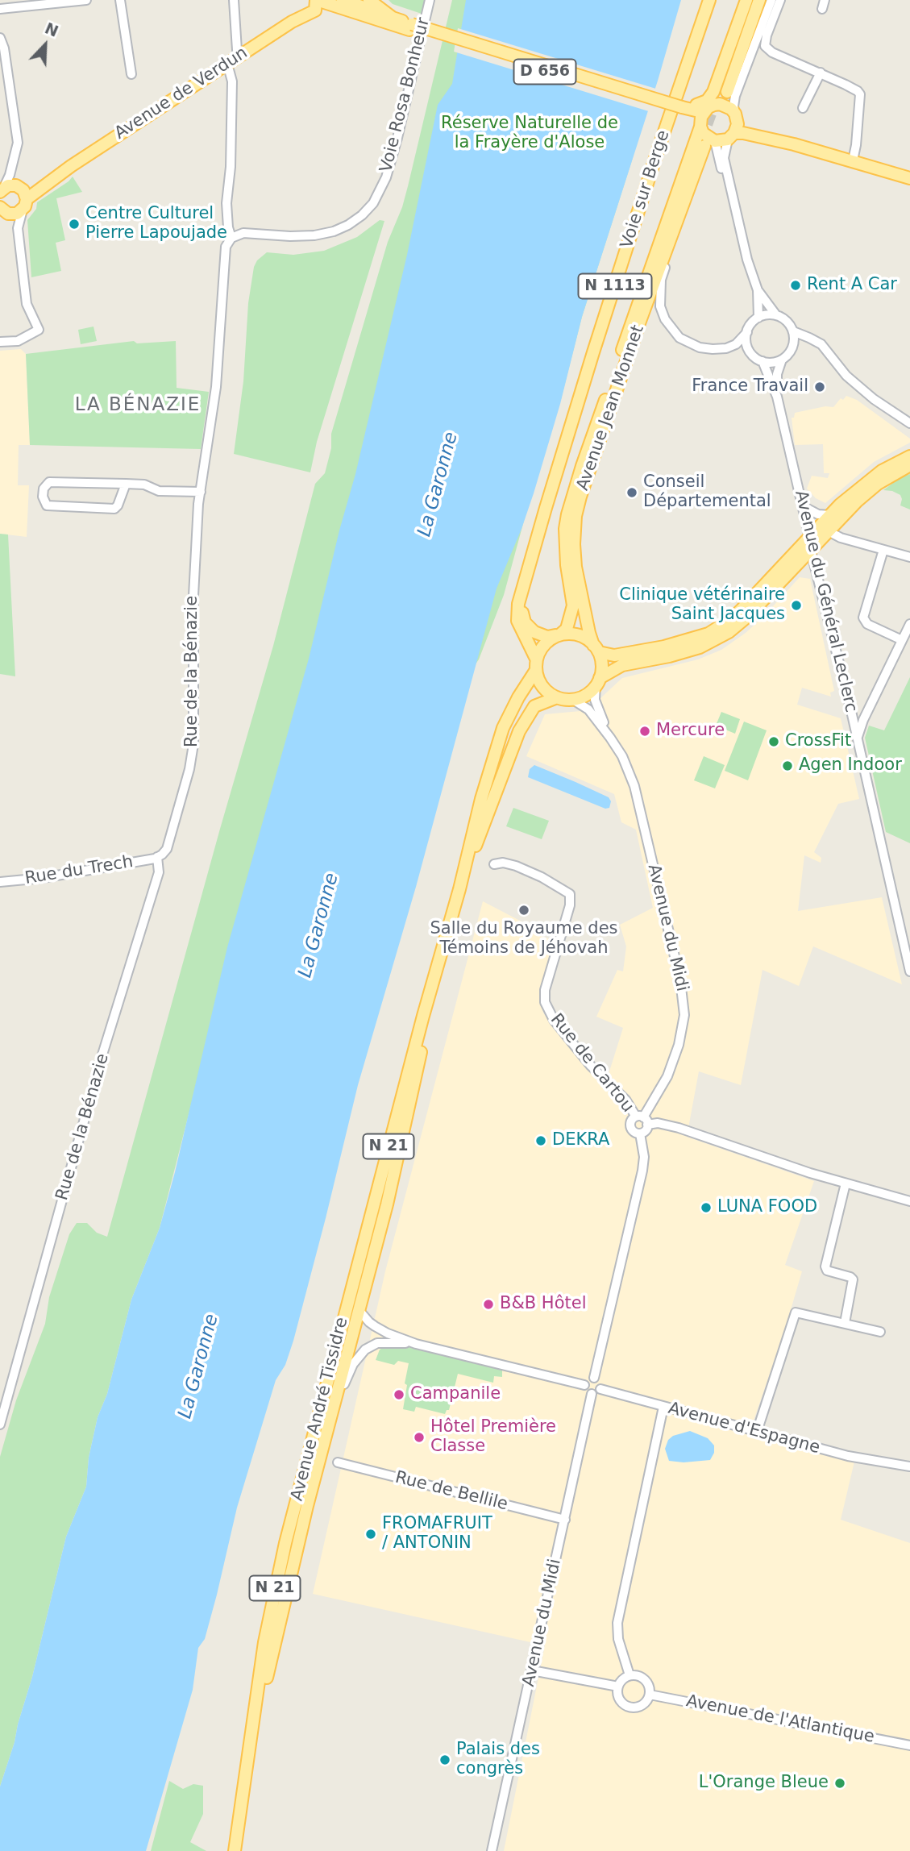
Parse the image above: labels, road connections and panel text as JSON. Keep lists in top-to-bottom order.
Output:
{
  "streets": {
    "main road": [
      "D 656",
      "Avenue de Verdun",
      "Voie sur Berge",
      "N 1113",
      "Avenue Jean Monnet",
      "N 21",
      "Avenue André Tissidre"
    ],
    "street": [
      "Voie Rosa Bonheur",
      "Avenue du Général Leclerc",
      "Rue de la Bénazie",
      "Rue du Trech",
      "Avenue du Midi",
      "Rue de Cartou",
      "Avenue d'Espagne",
      "Rue de Bellile",
      "Avenue de l'Atlantique"
    ]
  },
  "crossings": [
    ["D 656", "Avenue de Verdun"],
    ["D 656", "Avenue Jean Monnet"],
    ["Avenue de Verdun", "Rue de la Bénazie"],
    ["Voie Rosa Bonheur", "Rue de la Bénazie"],
    ["Voie sur Berge", "N 1113"],
    ["N 1113", "Avenue Jean Monnet"],
    ["N 1113", "Avenue du Midi"],
    ["N 1113", "Avenue André Tissidre"],
    ["Avenue Jean Monnet", "Avenue du Midi"],
    ["Avenue Jean Monnet", "Avenue André Tissidre"],
    ["Rue de la Bénazie", "Rue du Trech"],
    ["Avenue du Midi", "Rue de Cartou"],
    ["Avenue du Midi", "Avenue André Tissidre"],
    ["Avenue du Midi", "Avenue d'Espagne"],
    ["Avenue du Midi", "Rue de Bellile"]
  ],
  "districts": ["LA BÉNAZIE"],
  "water": ["La Garonne"],
  "parks": ["Réserve Naturelle de la Frayère d'Alose"],
  "places": [
    "Centre Culturel Pierre Lapoujade",
    "Rent A Car",
    "France Travail",
    "Conseil Départemental",
    "Clinique vétérinaire Saint Jacques",
    "Mercure",
    "CrossFit",
    "Agen Indoor",
    "Salle du Royaume des Témoins de Jéhovah",
    "DEKRA",
    "LUNA FOOD",
    "B&B Hôtel",
    "Campanile",
    "Hôtel Première Classe",
    "FROMAFRUIT / ANTONIN",
    "Palais des congrès",
    "L'Orange Bleue"
  ],
  "north": "top right"
}
